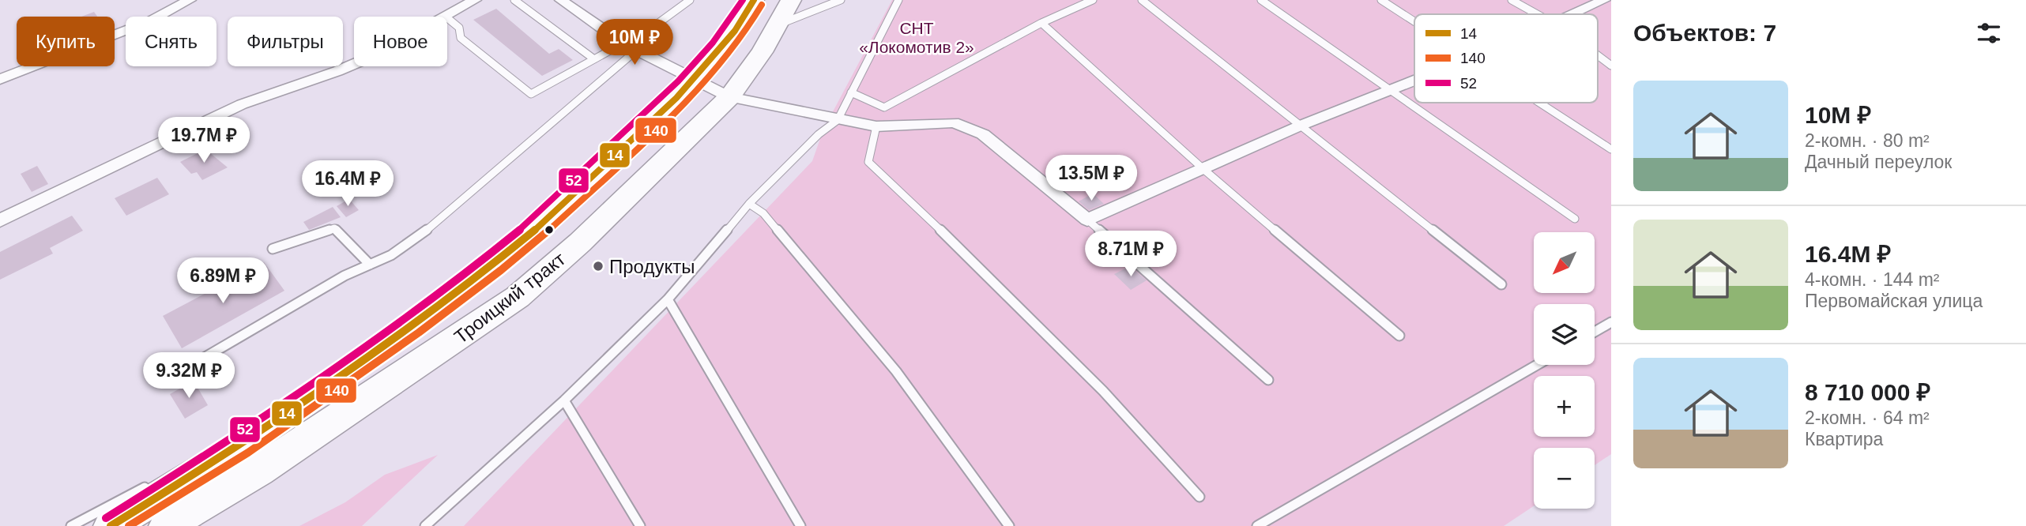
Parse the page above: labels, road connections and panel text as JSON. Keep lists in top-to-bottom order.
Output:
{
  "streets": {
    "main road": ["Троицкий тракт"]
  },
  "parks": ["СНТ «Локомотив 2»"],
  "places": ["Продукты"],
  "lines": ["transit line 14", "transit line 52", "transit line 140"],
  "legend": ["14", "140", "52"],
  "north": "bottom left",
  "page": {
    "heading": "Объектов: 7",
    "chip": [
      "Купить",
      "Снять",
      "Фильтры",
      "Новое"
    ],
    "price": [
      "10M ₽",
      "19.7M ₽",
      "13.5M ₽",
      "16.4M ₽",
      "8.71M ₽",
      "6.89M ₽",
      "9.32M ₽"
    ],
    "list": [
      {
        "name": "10M ₽",
        "note": "2-комн. · 80 m² · Дачный переулок"
      },
      {
        "name": "16.4M ₽",
        "note": "4-комн. · 144 m² · Первомайская улица"
      },
      {
        "name": "8 710 000 ₽",
        "note": "2-комн. · 64 m² · Квартира"
      }
    ],
    "map_buttons": ["+", "−"]
  }
}
